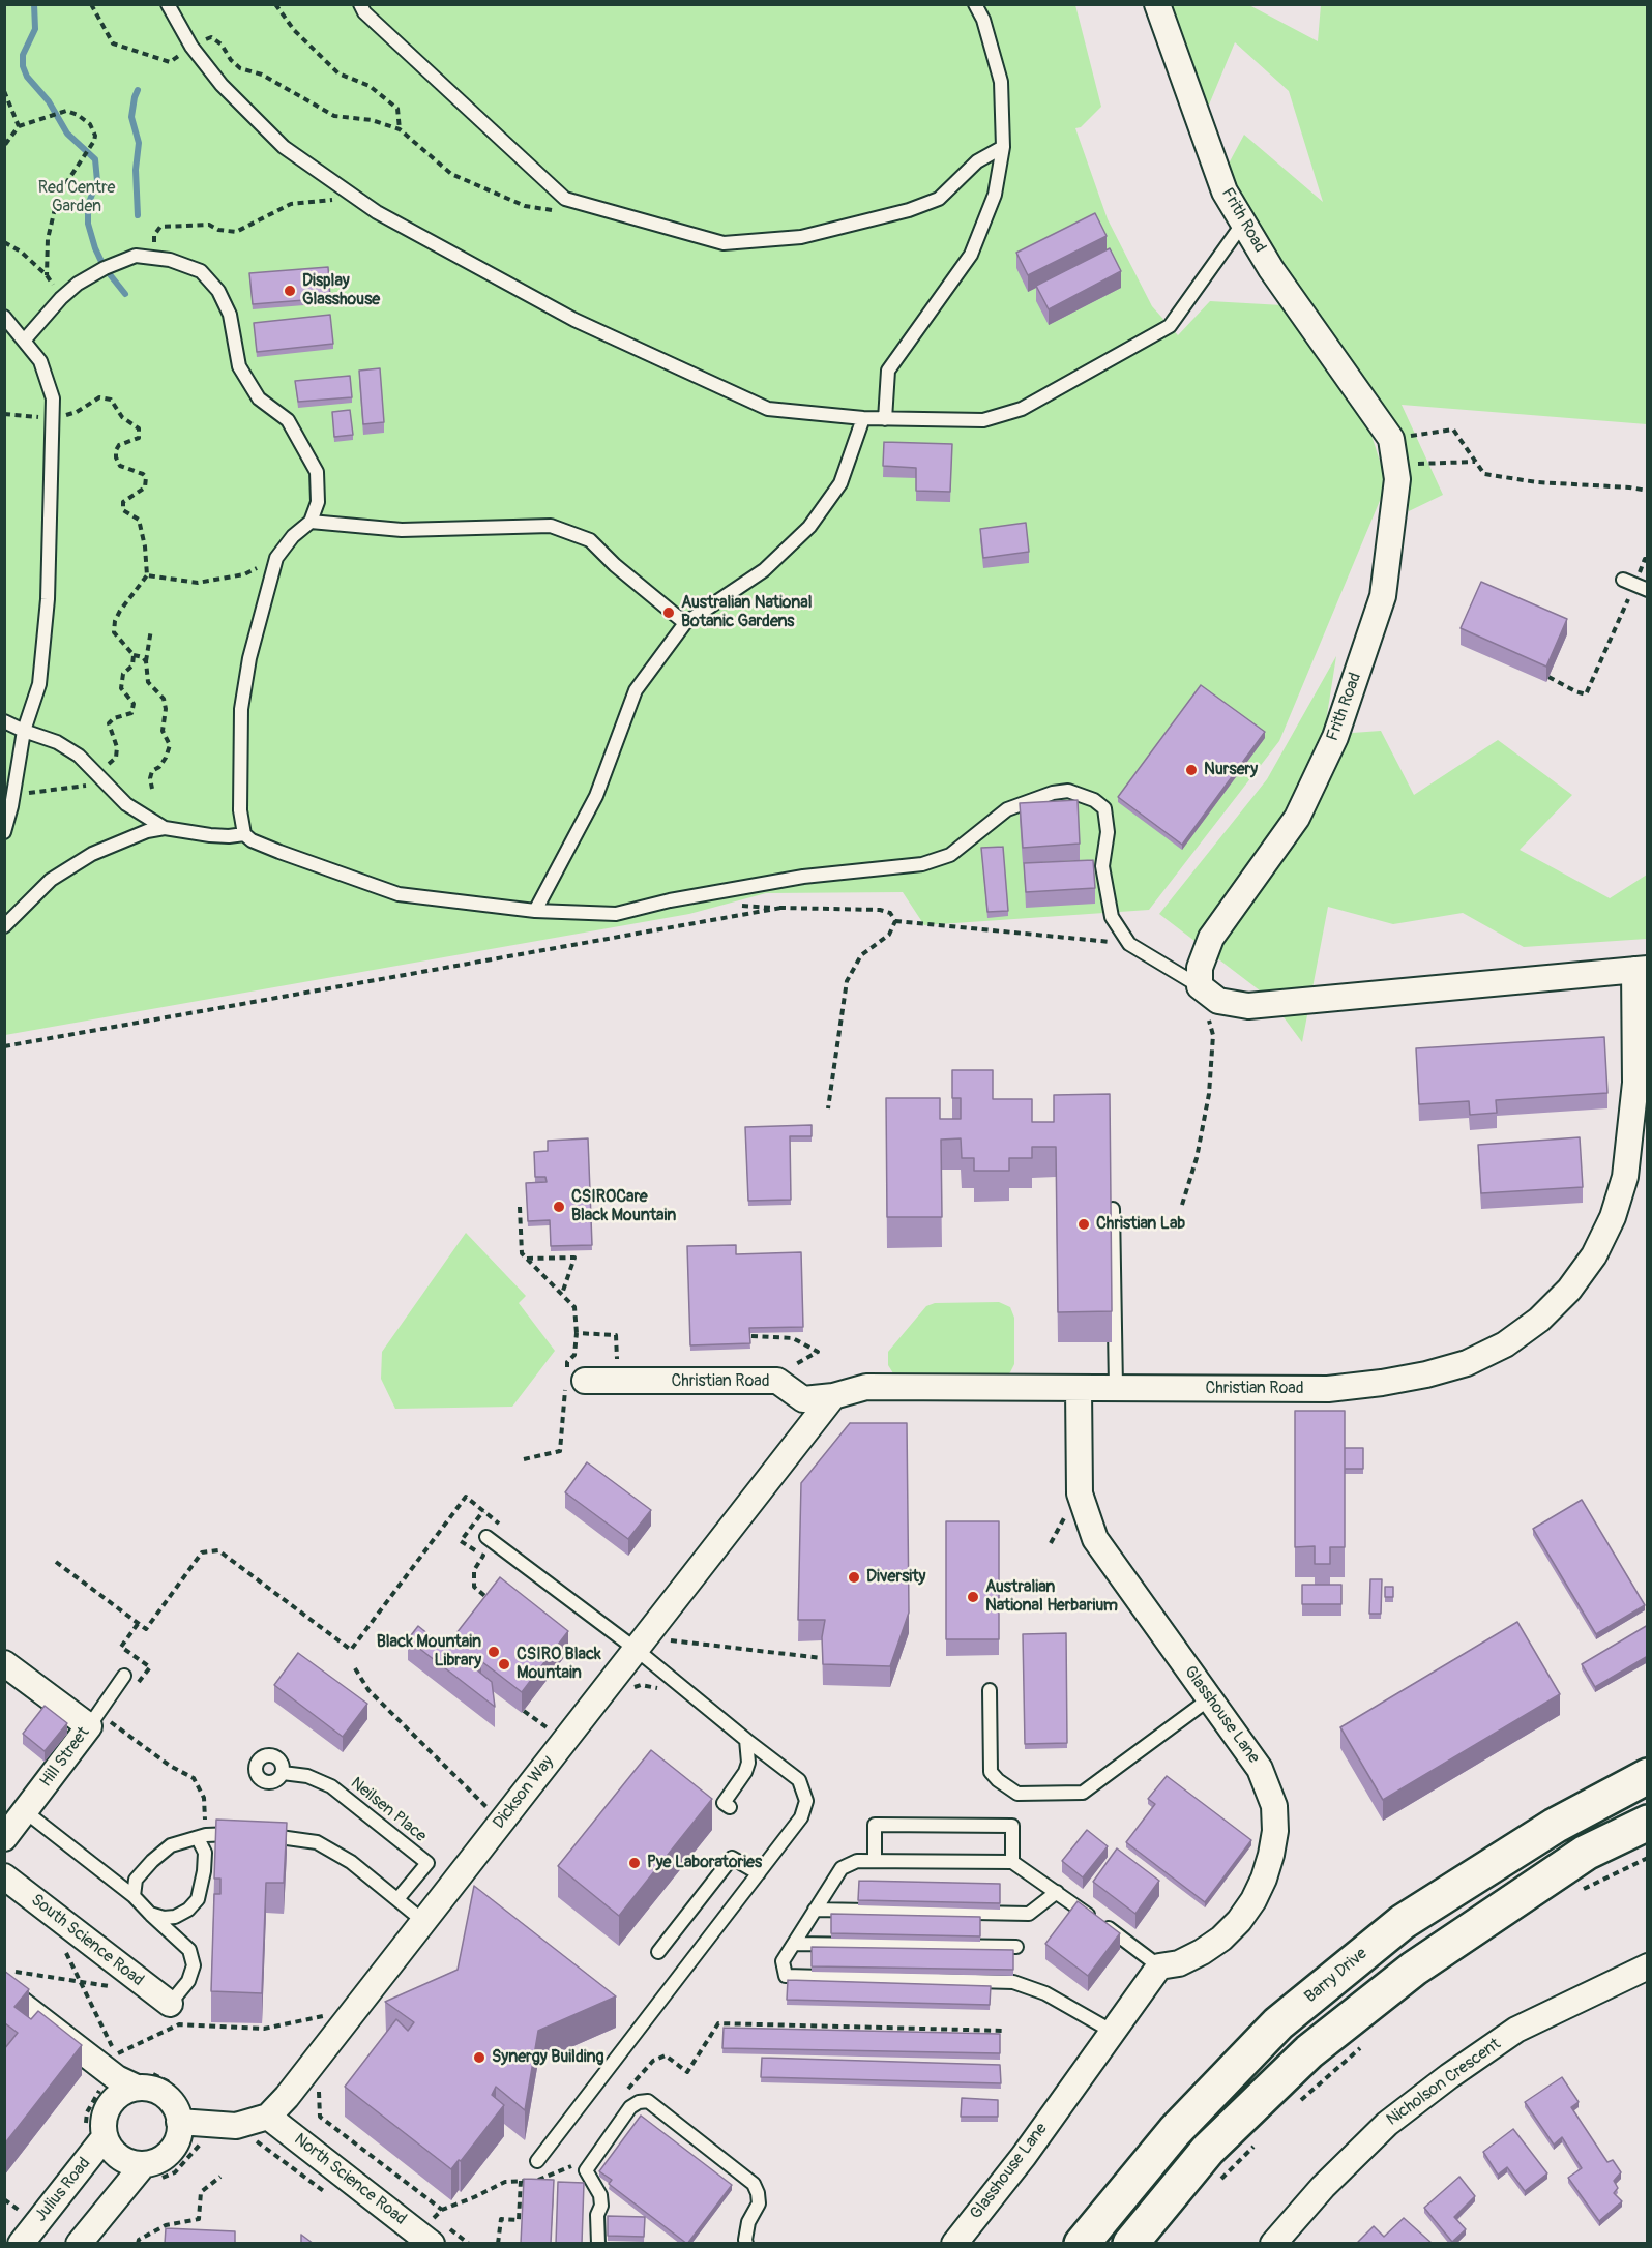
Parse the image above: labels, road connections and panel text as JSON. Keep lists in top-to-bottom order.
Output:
{
  "streets": {
    "main road": ["Barry Drive"],
    "street": [
      "Frith Road",
      "Christian Road",
      "Glasshouse Lane",
      "Hill Street",
      "Dickson Way",
      "South Science Road",
      "Nicholson Crescent",
      "North Science Road",
      "Julius Road"
    ],
    "lane": ["Neilsen Place"]
  },
  "crossings": [
    ["Christian Road", "Glasshouse Lane"],
    ["Christian Road", "Dickson Way"],
    ["Dickson Way", "North Science Road"]
  ],
  "parks": ["Red Centre Garden"],
  "places": [
    "Display Glasshouse",
    "Australian National Botanic Gardens",
    "Nursery",
    "CSIROCare Black Mountain",
    "Christian Lab",
    "Diversity",
    "Australian National Herbarium",
    "Black Mountain Library",
    "CSIRO Black Mountain",
    "Pye Laboratories",
    "Synergy Building"
  ]
}
